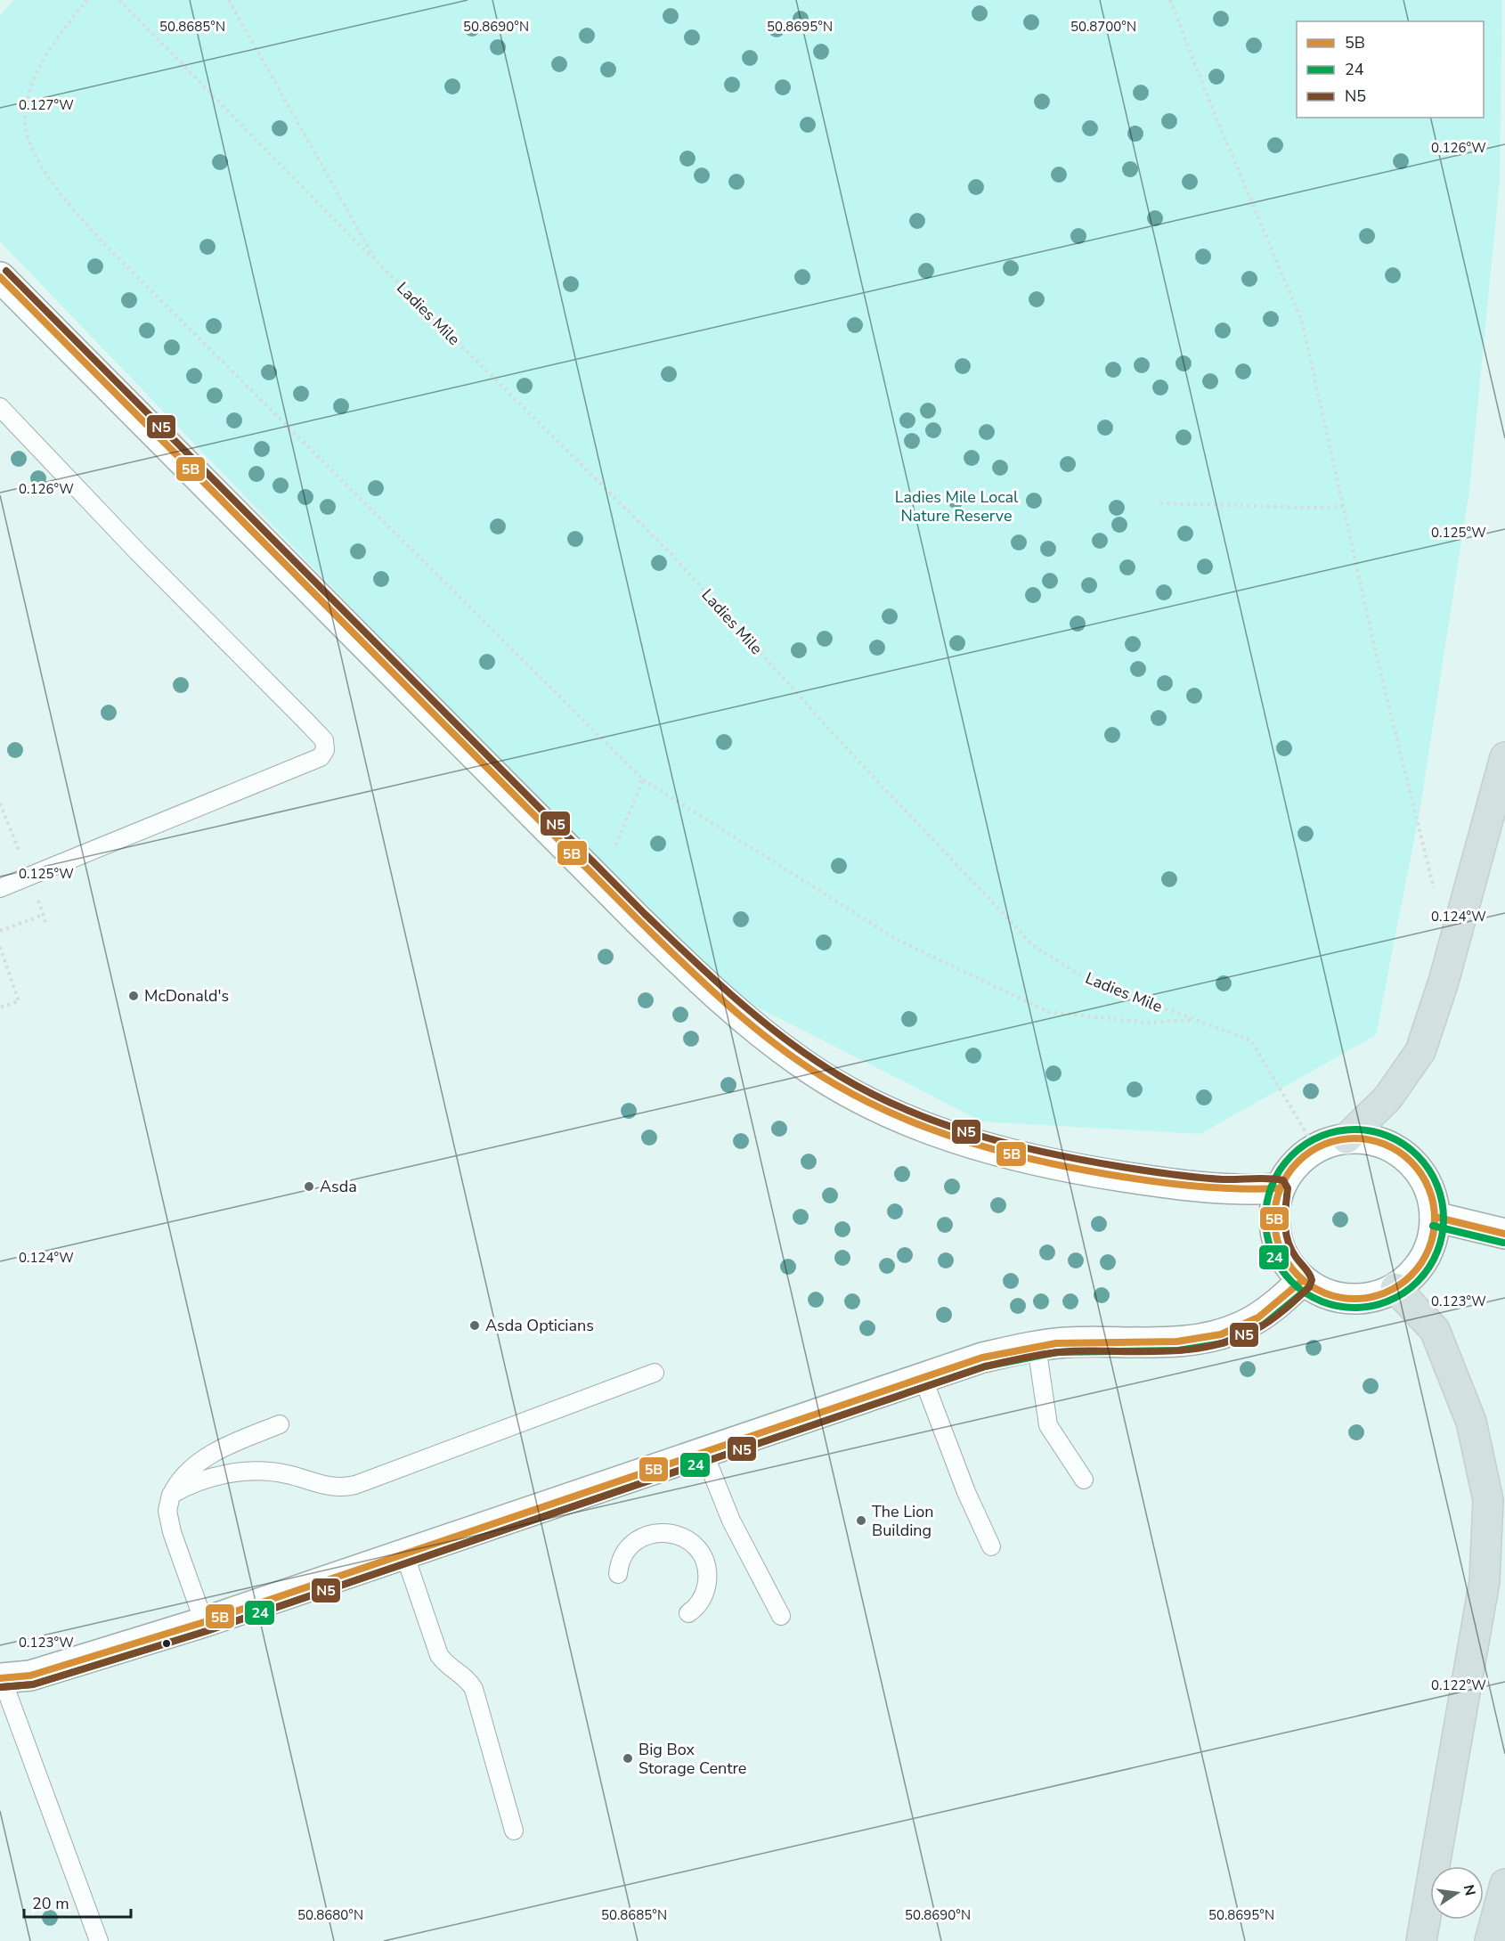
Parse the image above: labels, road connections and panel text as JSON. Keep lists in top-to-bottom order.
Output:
{
  "streets": {
    "path": ["Ladies Mile"]
  },
  "parks": ["Ladies Mile Local Nature Reserve"],
  "places": [
    "McDonald's",
    "Asda",
    "Asda Opticians",
    "The Lion Building",
    "Big Box Storage Centre"
  ],
  "lines": ["transit line N5", "transit line 5B", "transit line 24"],
  "legend": ["5B", "24", "N5"],
  "scale_bar": "20 m",
  "north": "right",
  "coordinates": [
    "50.8690°N",
    "50.8700°N",
    "50.8685°N",
    "50.8695°N",
    "0.127°W",
    "0.126°W",
    "0.125°W",
    "0.124°W",
    "0.123°W",
    "0.122°W",
    "50.8680°N"
  ]
}
